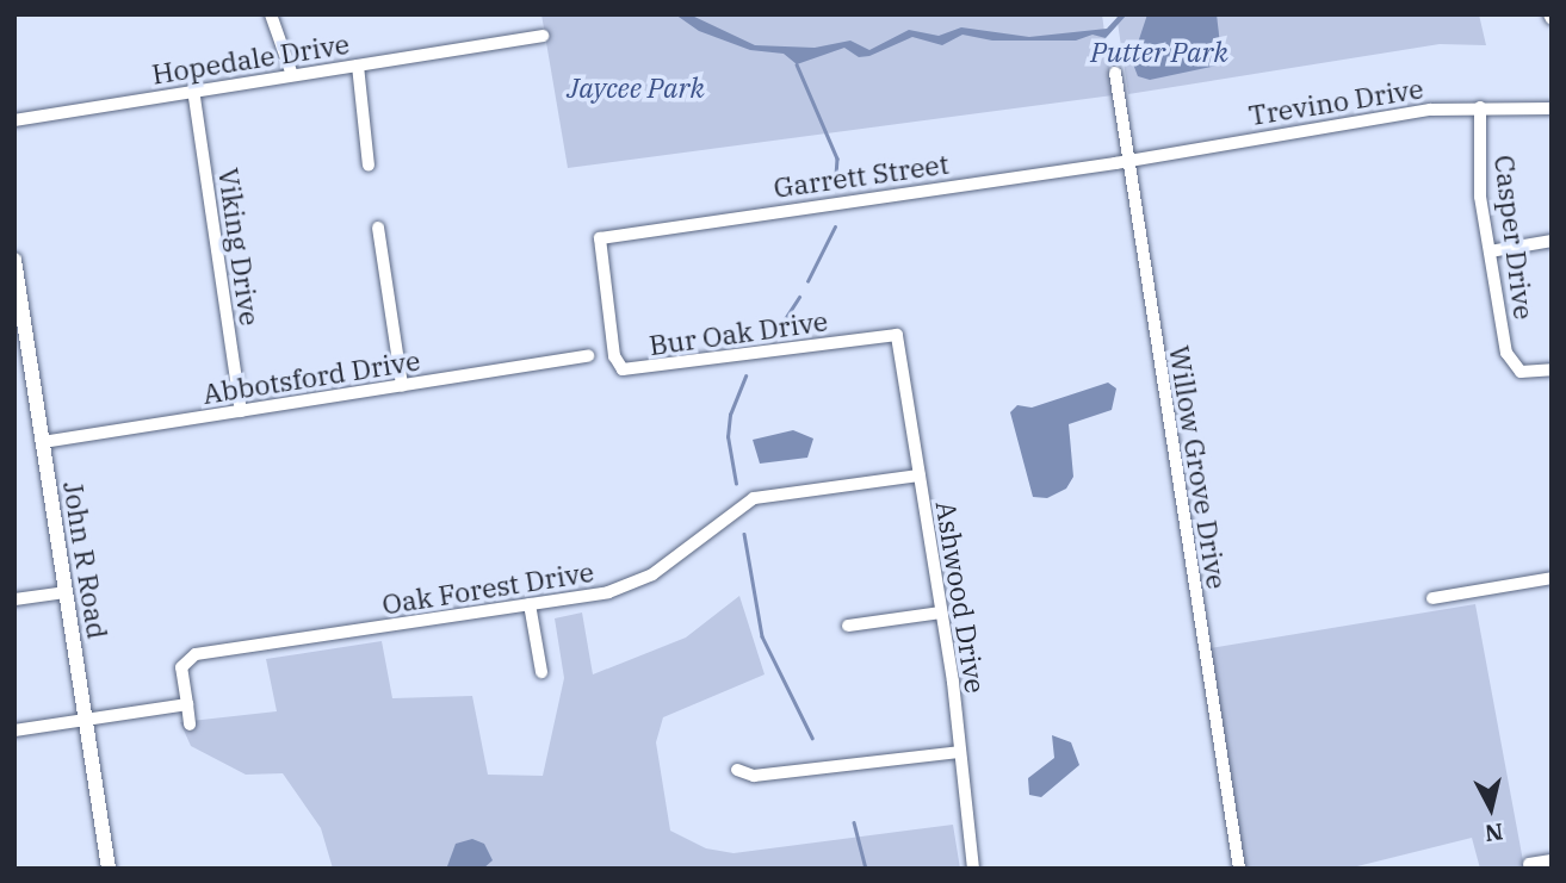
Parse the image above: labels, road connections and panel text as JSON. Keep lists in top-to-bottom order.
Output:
{
  "streets": {
    "main road": ["John R Road"],
    "street": [
      "Hopedale Drive",
      "Trevino Drive",
      "Garrett Street",
      "Casper Drive",
      "Viking Drive",
      "Bur Oak Drive",
      "Abbotsford Drive",
      "Willow Grove Drive",
      "Oak Forest Drive",
      "Ashwood Drive"
    ]
  },
  "crossings": [
    ["Hopedale Drive", "Viking Drive"],
    ["Trevino Drive", "Garrett Street"],
    ["Trevino Drive", "Casper Drive"],
    ["Trevino Drive", "Willow Grove Drive"],
    ["Garrett Street", "Bur Oak Drive"],
    ["Garrett Street", "Willow Grove Drive"],
    ["Viking Drive", "Abbotsford Drive"],
    ["Bur Oak Drive", "Ashwood Drive"],
    ["Abbotsford Drive", "John R Road"],
    ["Oak Forest Drive", "Ashwood Drive"]
  ],
  "parks": ["Putter Park", "Jaycee Park"],
  "north": "bottom"
}
